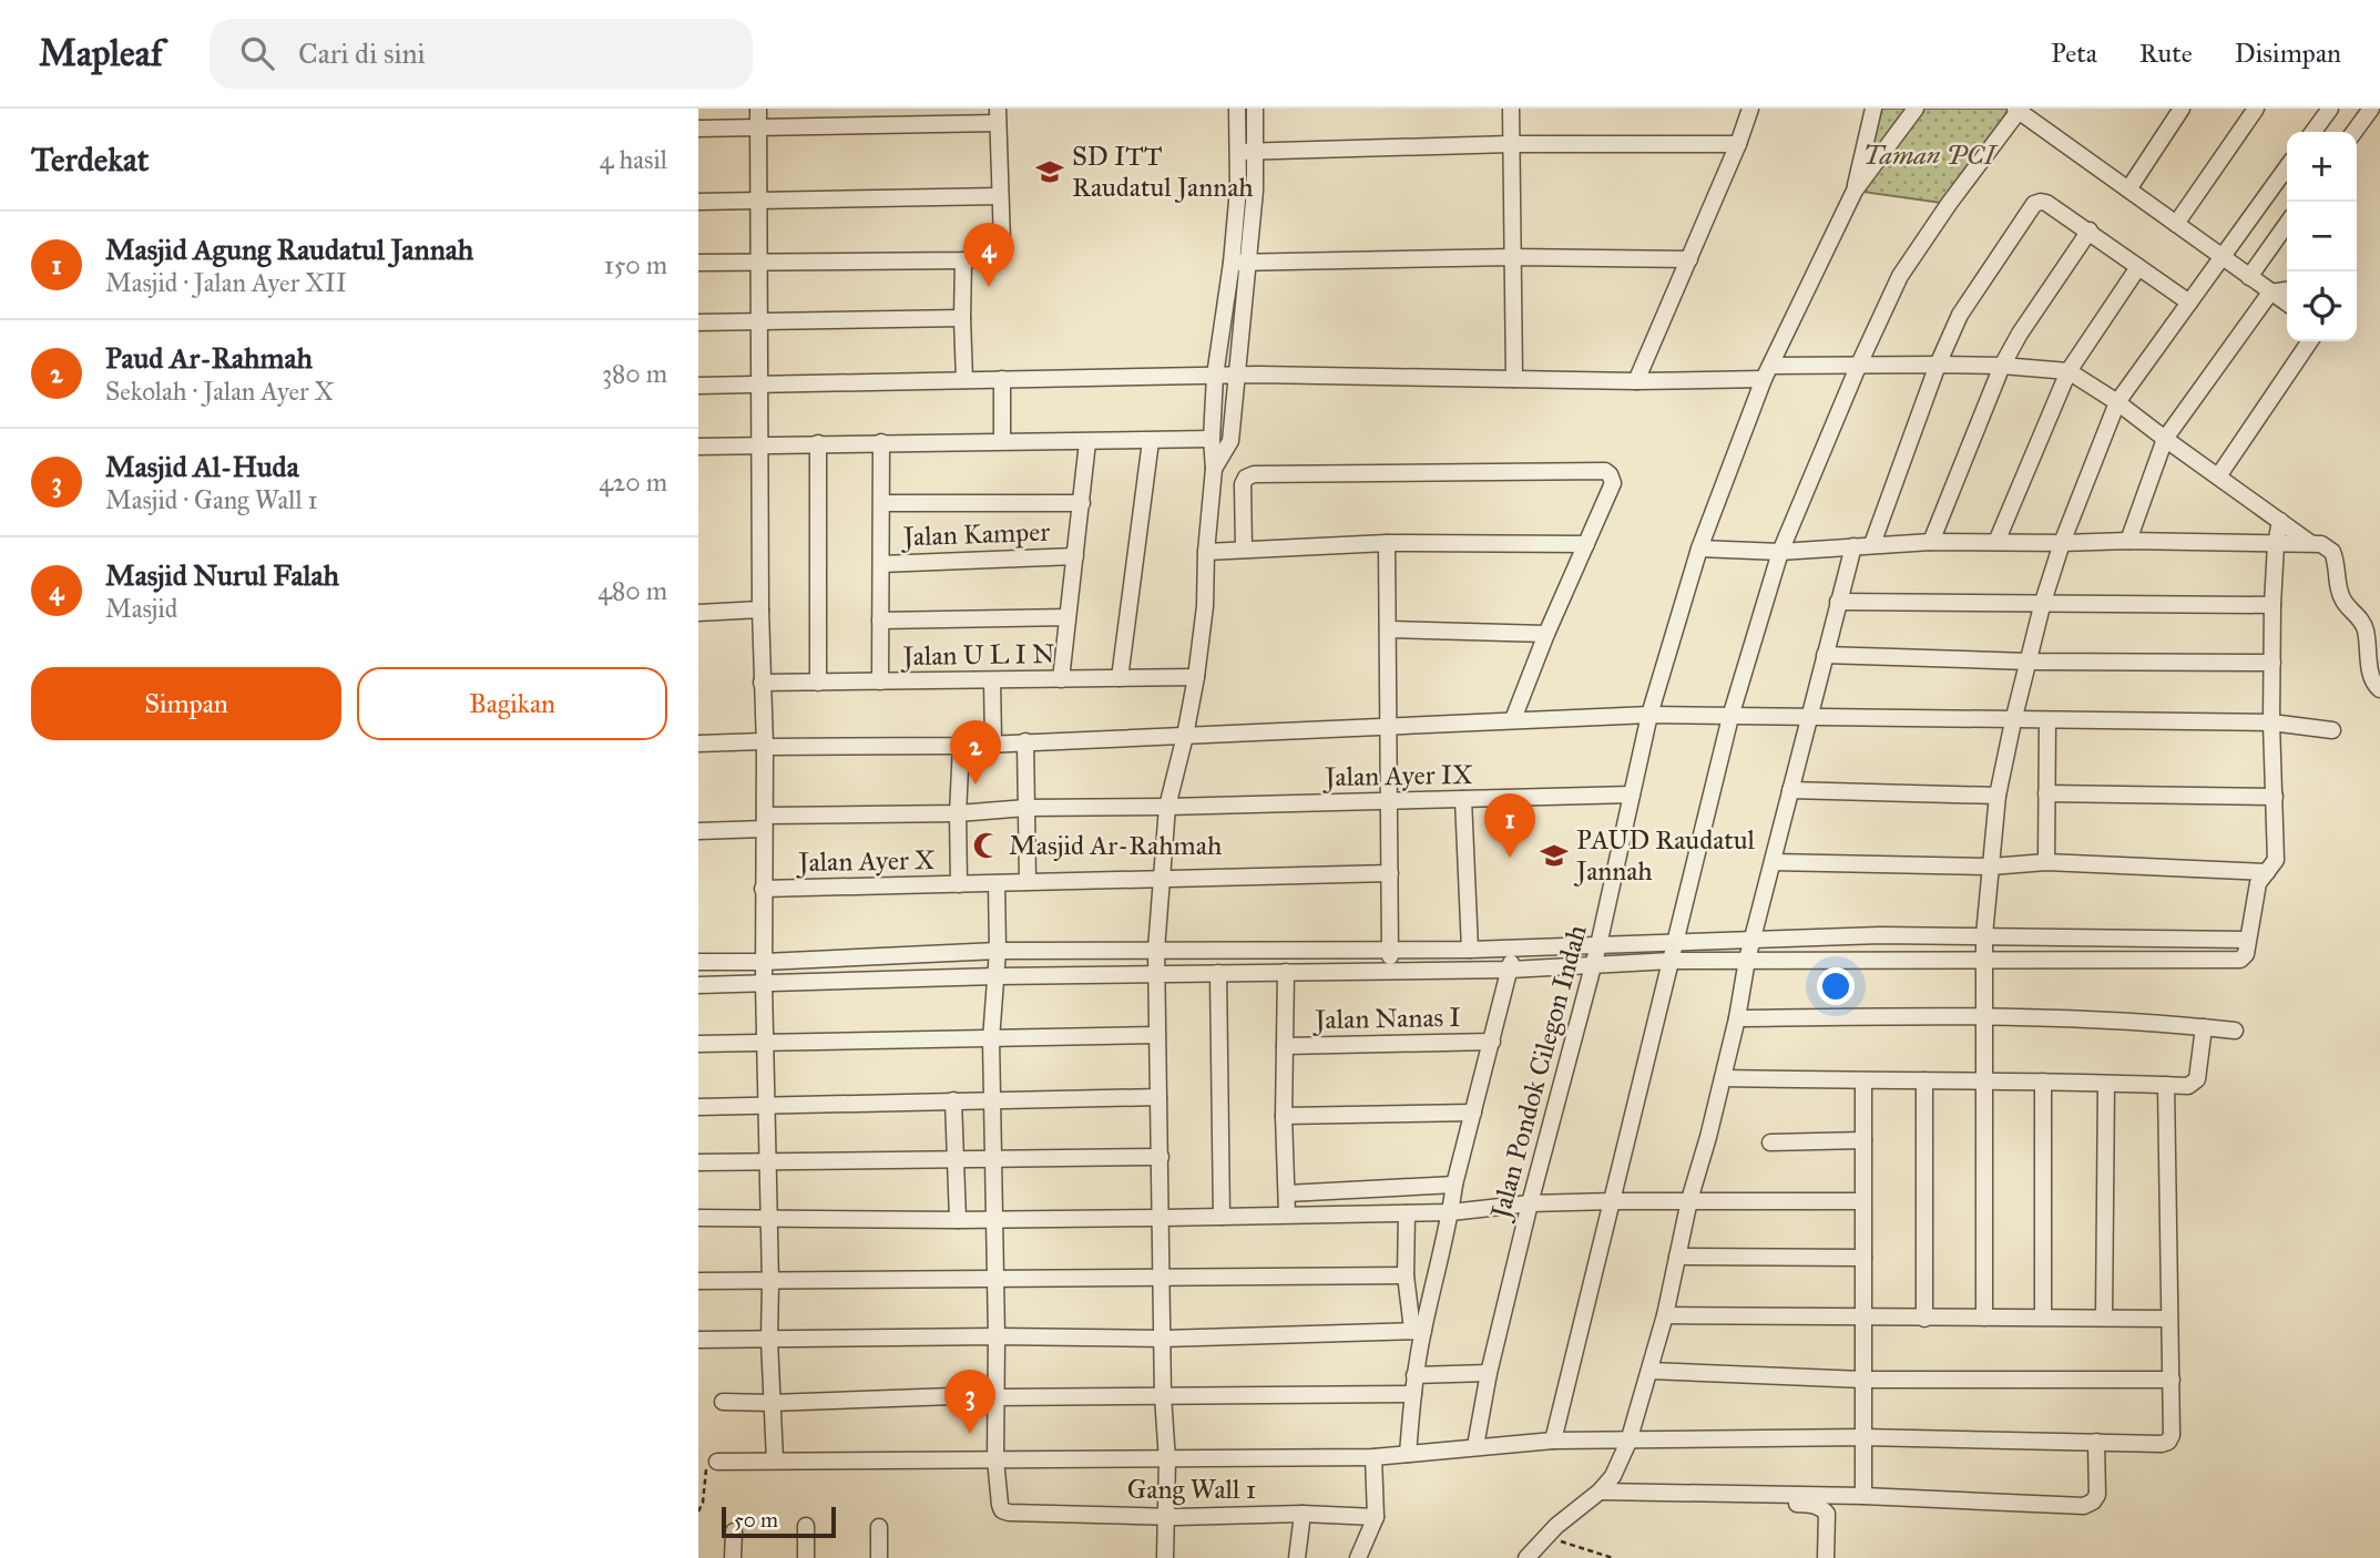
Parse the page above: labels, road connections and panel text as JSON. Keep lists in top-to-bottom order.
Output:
{
  "streets": {
    "street": [
      "Jalan Kamper",
      "Jalan U L I N",
      "Jalan Ayer IX",
      "Jalan Ayer X",
      "Jalan Nanas I",
      "Jalan Pondok Cilegon Indah",
      "Gang Wall 1"
    ]
  },
  "crossings": [
    ["Jalan Ayer IX", "Jalan Pondok Cilegon Indah"]
  ],
  "parks": ["Taman PCI"],
  "places": {
    "school or university": ["SD ITT Raudatul Jannah", "PAUD Raudatul Jannah"],
    "mosque": ["Masjid Ar-Rahmah"]
  },
  "scale_bar": "50 m",
  "page": {
    "header": "Mapleaf",
    "search": "Cari di sini",
    "nav": ["Peta", "Rute", "Disimpan"],
    "heading": ["Terdekat", "4 hasil"],
    "map_buttons": ["+", "−"],
    "list": [
      {
        "mark": "1",
        "name": "Masjid Agung Raudatul Jannah",
        "note": "Masjid · Jalan Ayer XII",
        "value": "150 m"
      },
      {
        "mark": "2",
        "name": "Paud Ar-Rahmah",
        "note": "Sekolah · Jalan Ayer X",
        "value": "380 m"
      },
      {
        "mark": "3",
        "name": "Masjid Al-Huda",
        "note": "Masjid · Gang Wall 1",
        "value": "420 m"
      },
      {
        "mark": "4",
        "name": "Masjid Nurul Falah",
        "note": "Masjid",
        "value": "480 m"
      }
    ],
    "pins": [
      "4",
      "2",
      "1",
      "3"
    ],
    "buttons": ["Simpan", "Bagikan"],
    "scale": "50 m"
  }
}
